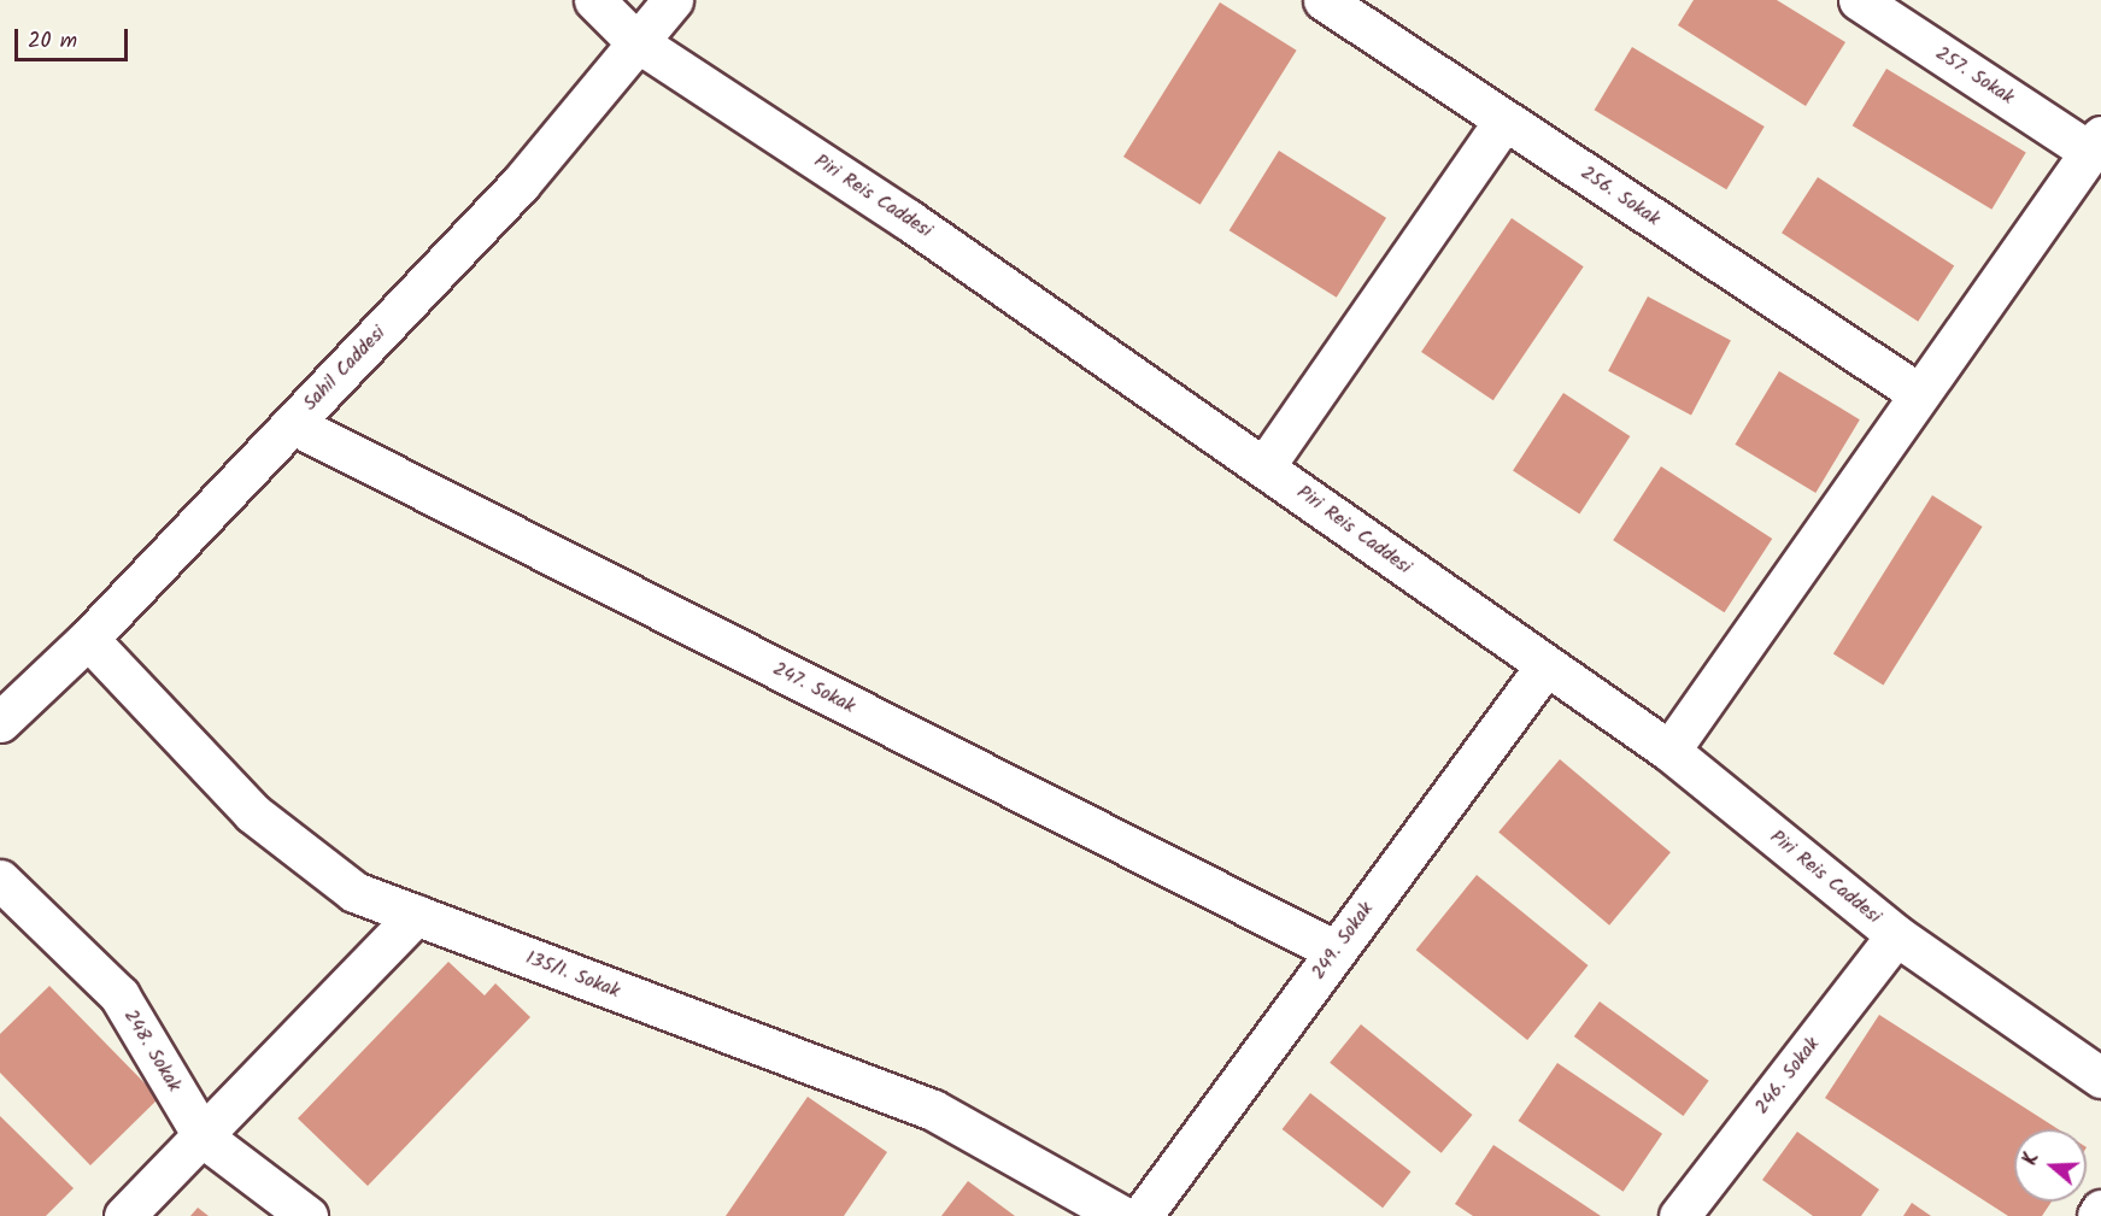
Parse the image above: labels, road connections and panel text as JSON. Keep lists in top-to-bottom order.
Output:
{
  "streets": {
    "street": [
      "257. Sokak",
      "Piri Reis Caddesi",
      "256. Sokak",
      "Sahil Caddesi",
      "247. Sokak",
      "249. Sokak",
      "135/1. Sokak",
      "248. Sokak",
      "246. Sokak"
    ]
  },
  "crossings": [
    ["Piri Reis Caddesi", "Sahil Caddesi"],
    ["Piri Reis Caddesi", "249. Sokak"],
    ["Piri Reis Caddesi", "246. Sokak"],
    ["Sahil Caddesi", "247. Sokak"],
    ["Sahil Caddesi", "135/1. Sokak"],
    ["247. Sokak", "249. Sokak"]
  ],
  "scale_bar": "20 m",
  "north": "left"
}
